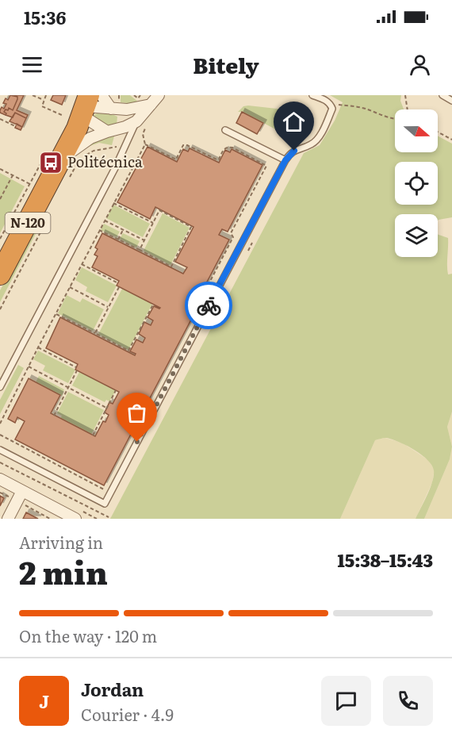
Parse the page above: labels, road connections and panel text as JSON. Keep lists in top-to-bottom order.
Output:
{
  "streets": {
    "highway": ["N-120"]
  },
  "places": {
    "bus stop": ["Politécnica"]
  },
  "north": "right",
  "page": {
    "status": "15:36",
    "header": "Bitely",
    "heading": ["2 min", "Arriving in", "15:38–15:43"],
    "panel": ["Jordan", "Courier · 4.9"],
    "bar": "On the way · 120 m",
    "round": "J"
  }
}
